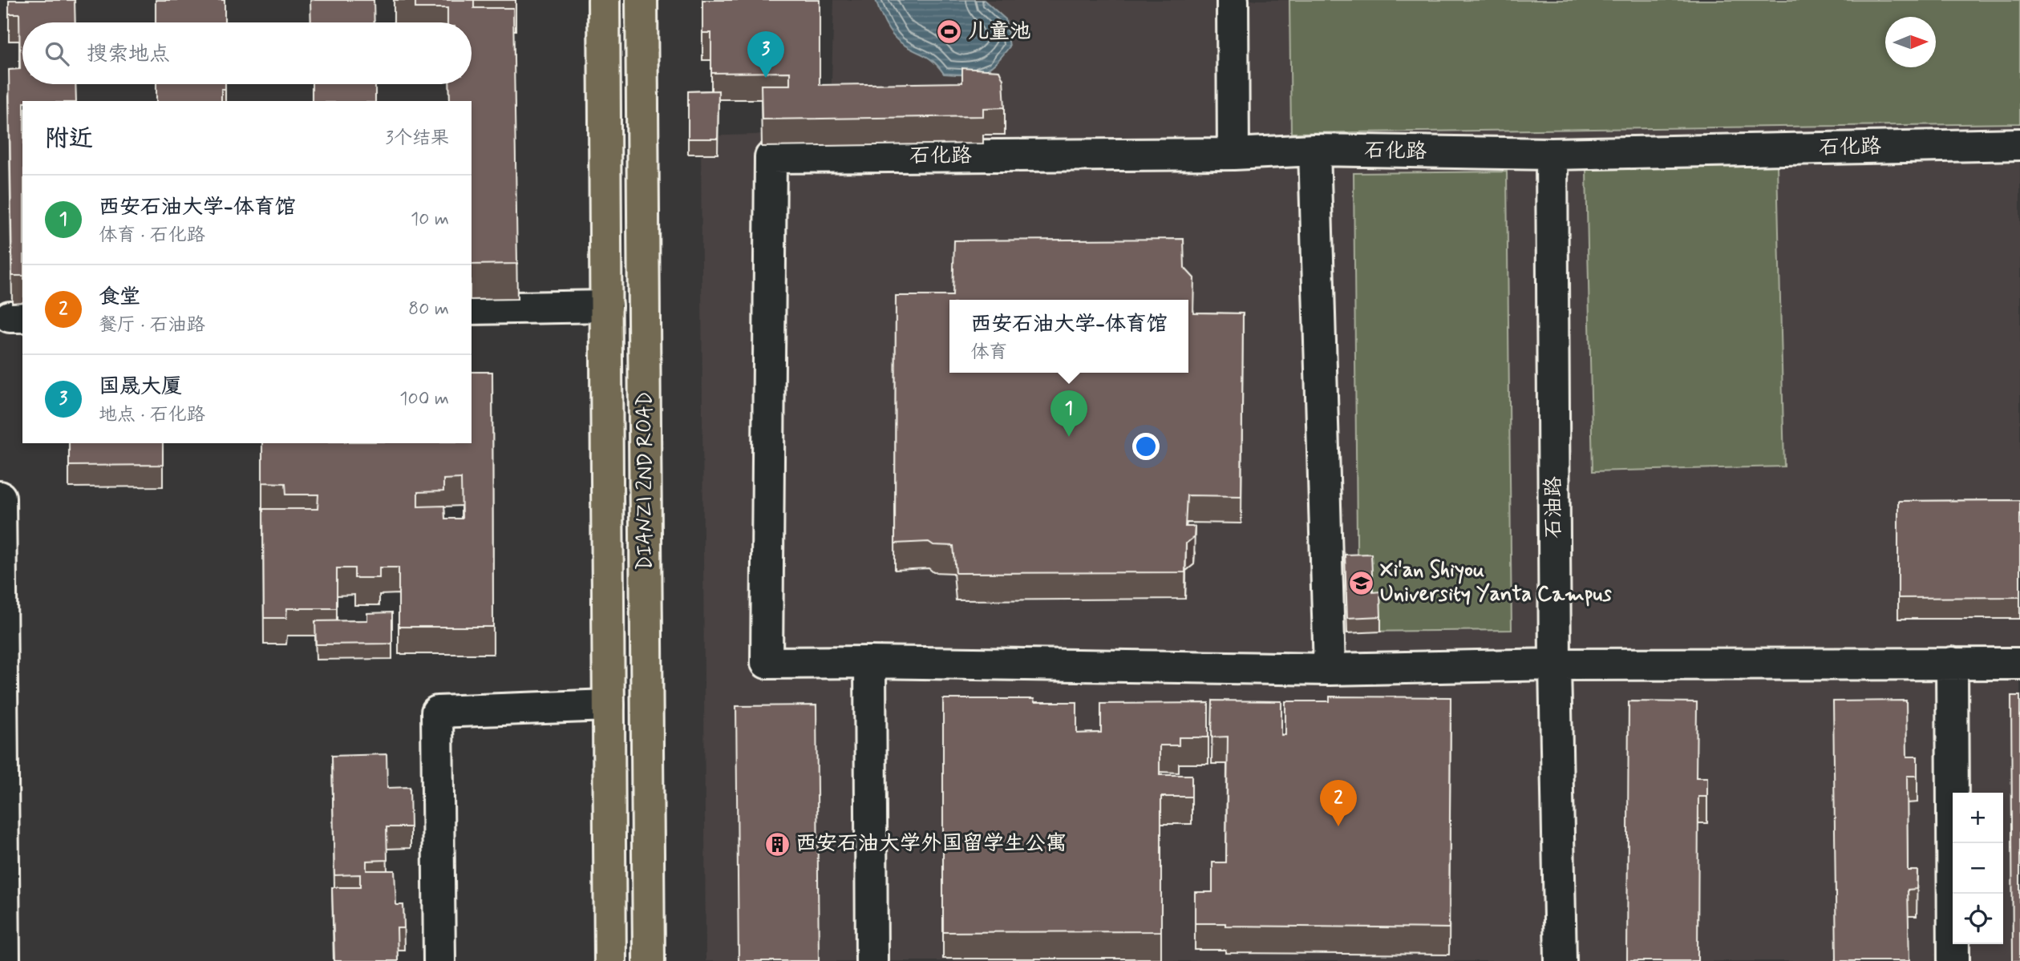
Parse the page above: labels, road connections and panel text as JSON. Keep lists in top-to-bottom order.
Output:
{
  "streets": {
    "main road": ["DIANZI 2ND ROAD"],
    "street": ["石化路", "石油路"]
  },
  "crossings": [
    ["石化路", "石油路"]
  ],
  "places": {
    "sports": ["儿童池"],
    "school or university": ["Xi'an Shiyou University Yanta Campus"],
    "building": ["西安石油大学外国留学生公寓"]
  },
  "north": "right",
  "page": {
    "search": "搜索地点",
    "pins": ["3", "1", "2"],
    "heading": ["附近", "3个结果"],
    "list": [
      {
        "mark": "1",
        "name": "西安石油大学-体育馆",
        "note": "体育 · 石化路",
        "value": "10 m"
      },
      {
        "mark": "2",
        "name": "食堂",
        "note": "餐厅 · 石油路",
        "value": "80 m"
      },
      {
        "mark": "3",
        "name": "国晟大厦",
        "note": "地点 · 石化路",
        "value": "100 m"
      }
    ],
    "popup": ["西安石油大学-体育馆", "体育"],
    "map_buttons": ["+", "−"]
  }
}
